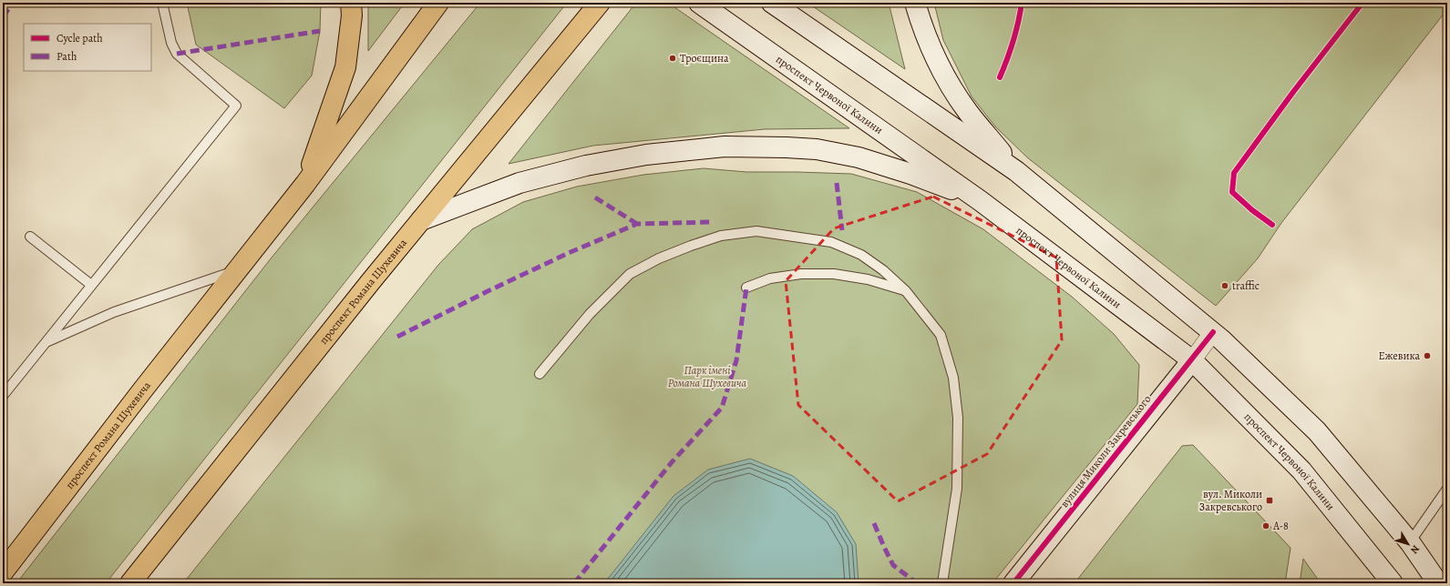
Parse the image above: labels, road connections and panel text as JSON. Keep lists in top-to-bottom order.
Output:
{
  "streets": {
    "main road": ["проспект Червоної Калини", "проспект Романа Шухевича", "вулиця Миколи Закревського"]
  },
  "crossings": [
    ["проспект Червоної Калини", "вулиця Миколи Закревського"]
  ],
  "parks": ["Парк імені Романа Шухевича"],
  "places": {
    "other": [
      "Троєщина",
      "traffic",
      "Ежевика",
      "А-8"
    ],
    "transit": ["вул. Миколи Закревського"]
  },
  "legend": ["Cycle path", "Path"],
  "north": "bottom right"
}
